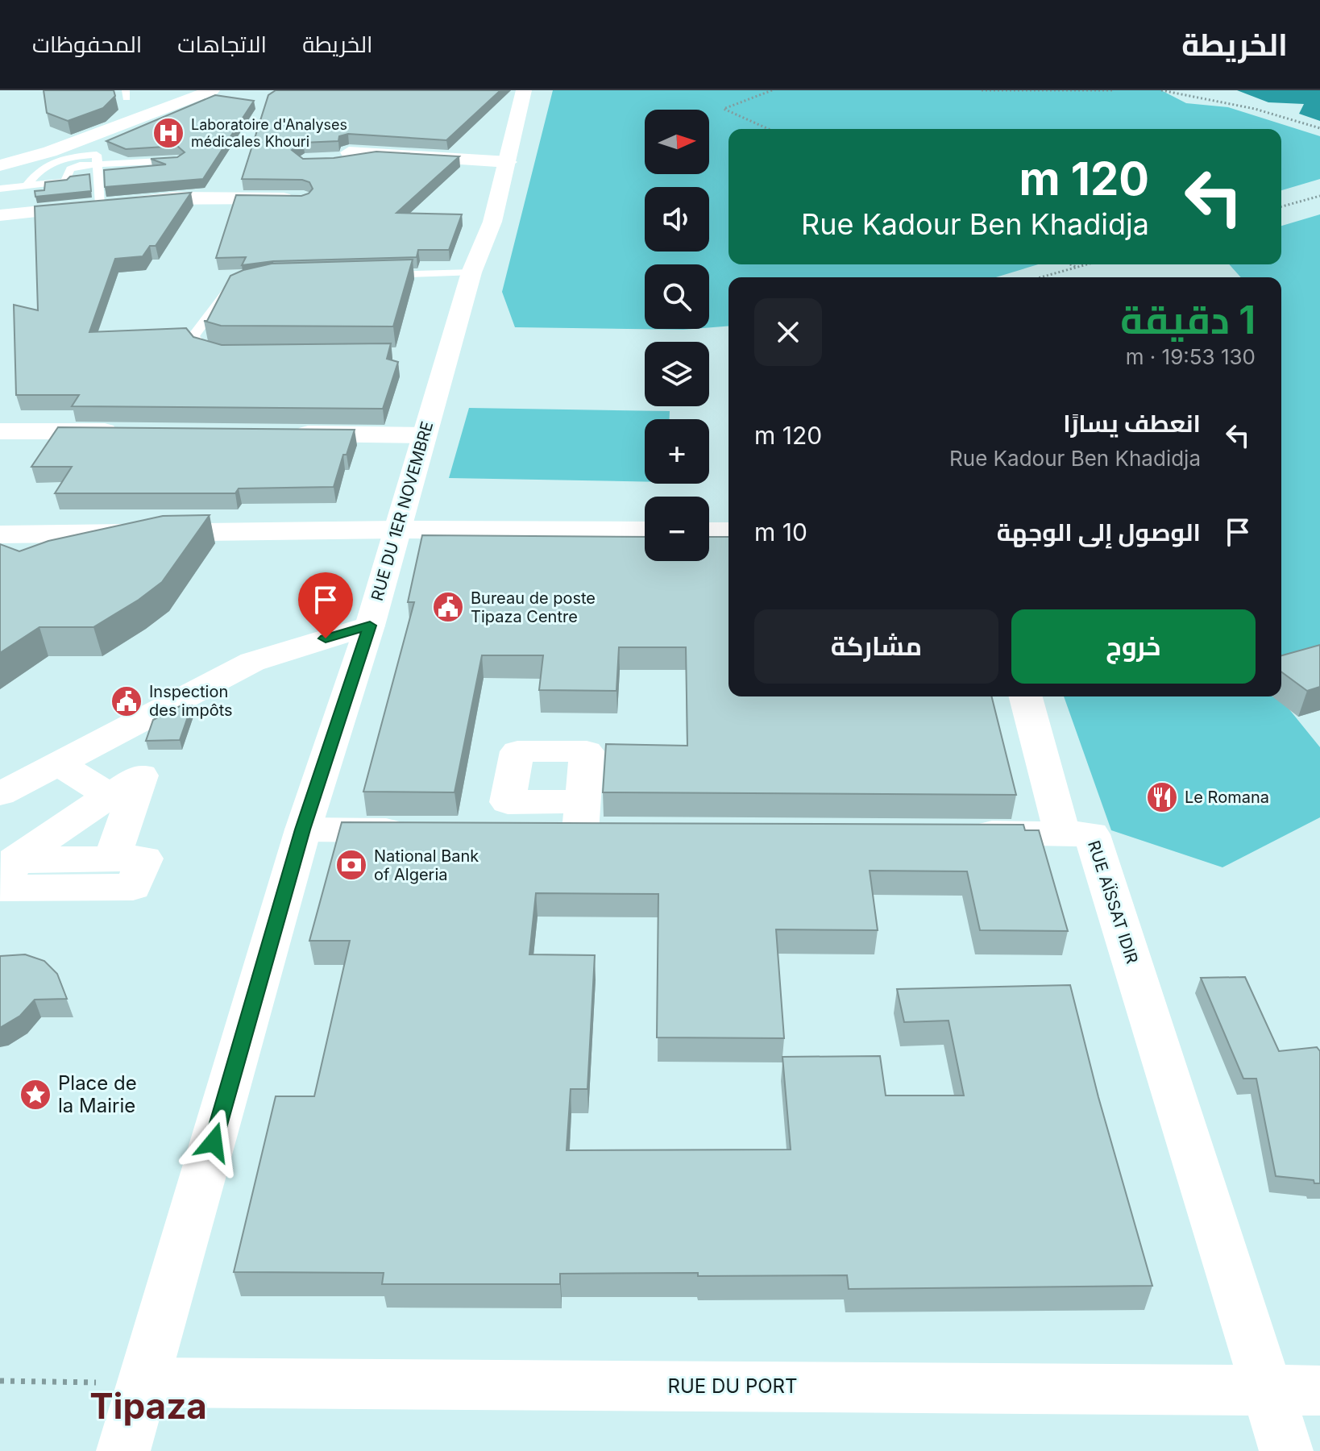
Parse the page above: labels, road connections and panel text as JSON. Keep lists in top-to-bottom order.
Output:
{
  "streets": {
    "street": ["RUE DU 1ER NOVEMBRE", "RUE AÏSSAT IDIR", "RUE DU PORT"]
  },
  "crossings": [
    ["RUE DU 1ER NOVEMBRE", "RUE DU PORT"],
    ["RUE AÏSSAT IDIR", "RUE DU PORT"]
  ],
  "districts": ["Tipaza"],
  "places": {
    "hospital": ["Laboratoire d'Analyses médicales Khouri"],
    "public building": ["Bureau de poste Tipaza Centre", "Inspection des impôts"],
    "restaurant": ["Le Romana"],
    "bank": ["National Bank of Algeria"],
    "place": ["Place de la Mairie"]
  },
  "north": "right",
  "page": {
    "header": "الخريطة",
    "nav": ["الخريطة", "الاتجاهات", "المحفوظات"],
    "map_buttons": ["+", "−"],
    "turn": ["120 m", "Rue Kadour Ben Khadidja"],
    "heading": ["1 دقيقة", "130 m · 19:53"],
    "list": [
      {
        "name": "انعطف يسارًا",
        "note": "Rue Kadour Ben Khadidja",
        "value": "120 m"
      },
      {
        "name": "الوصول إلى الوجهة",
        "value": "10 m"
      }
    ],
    "buttons": ["خروج", "مشاركة"]
  }
}
